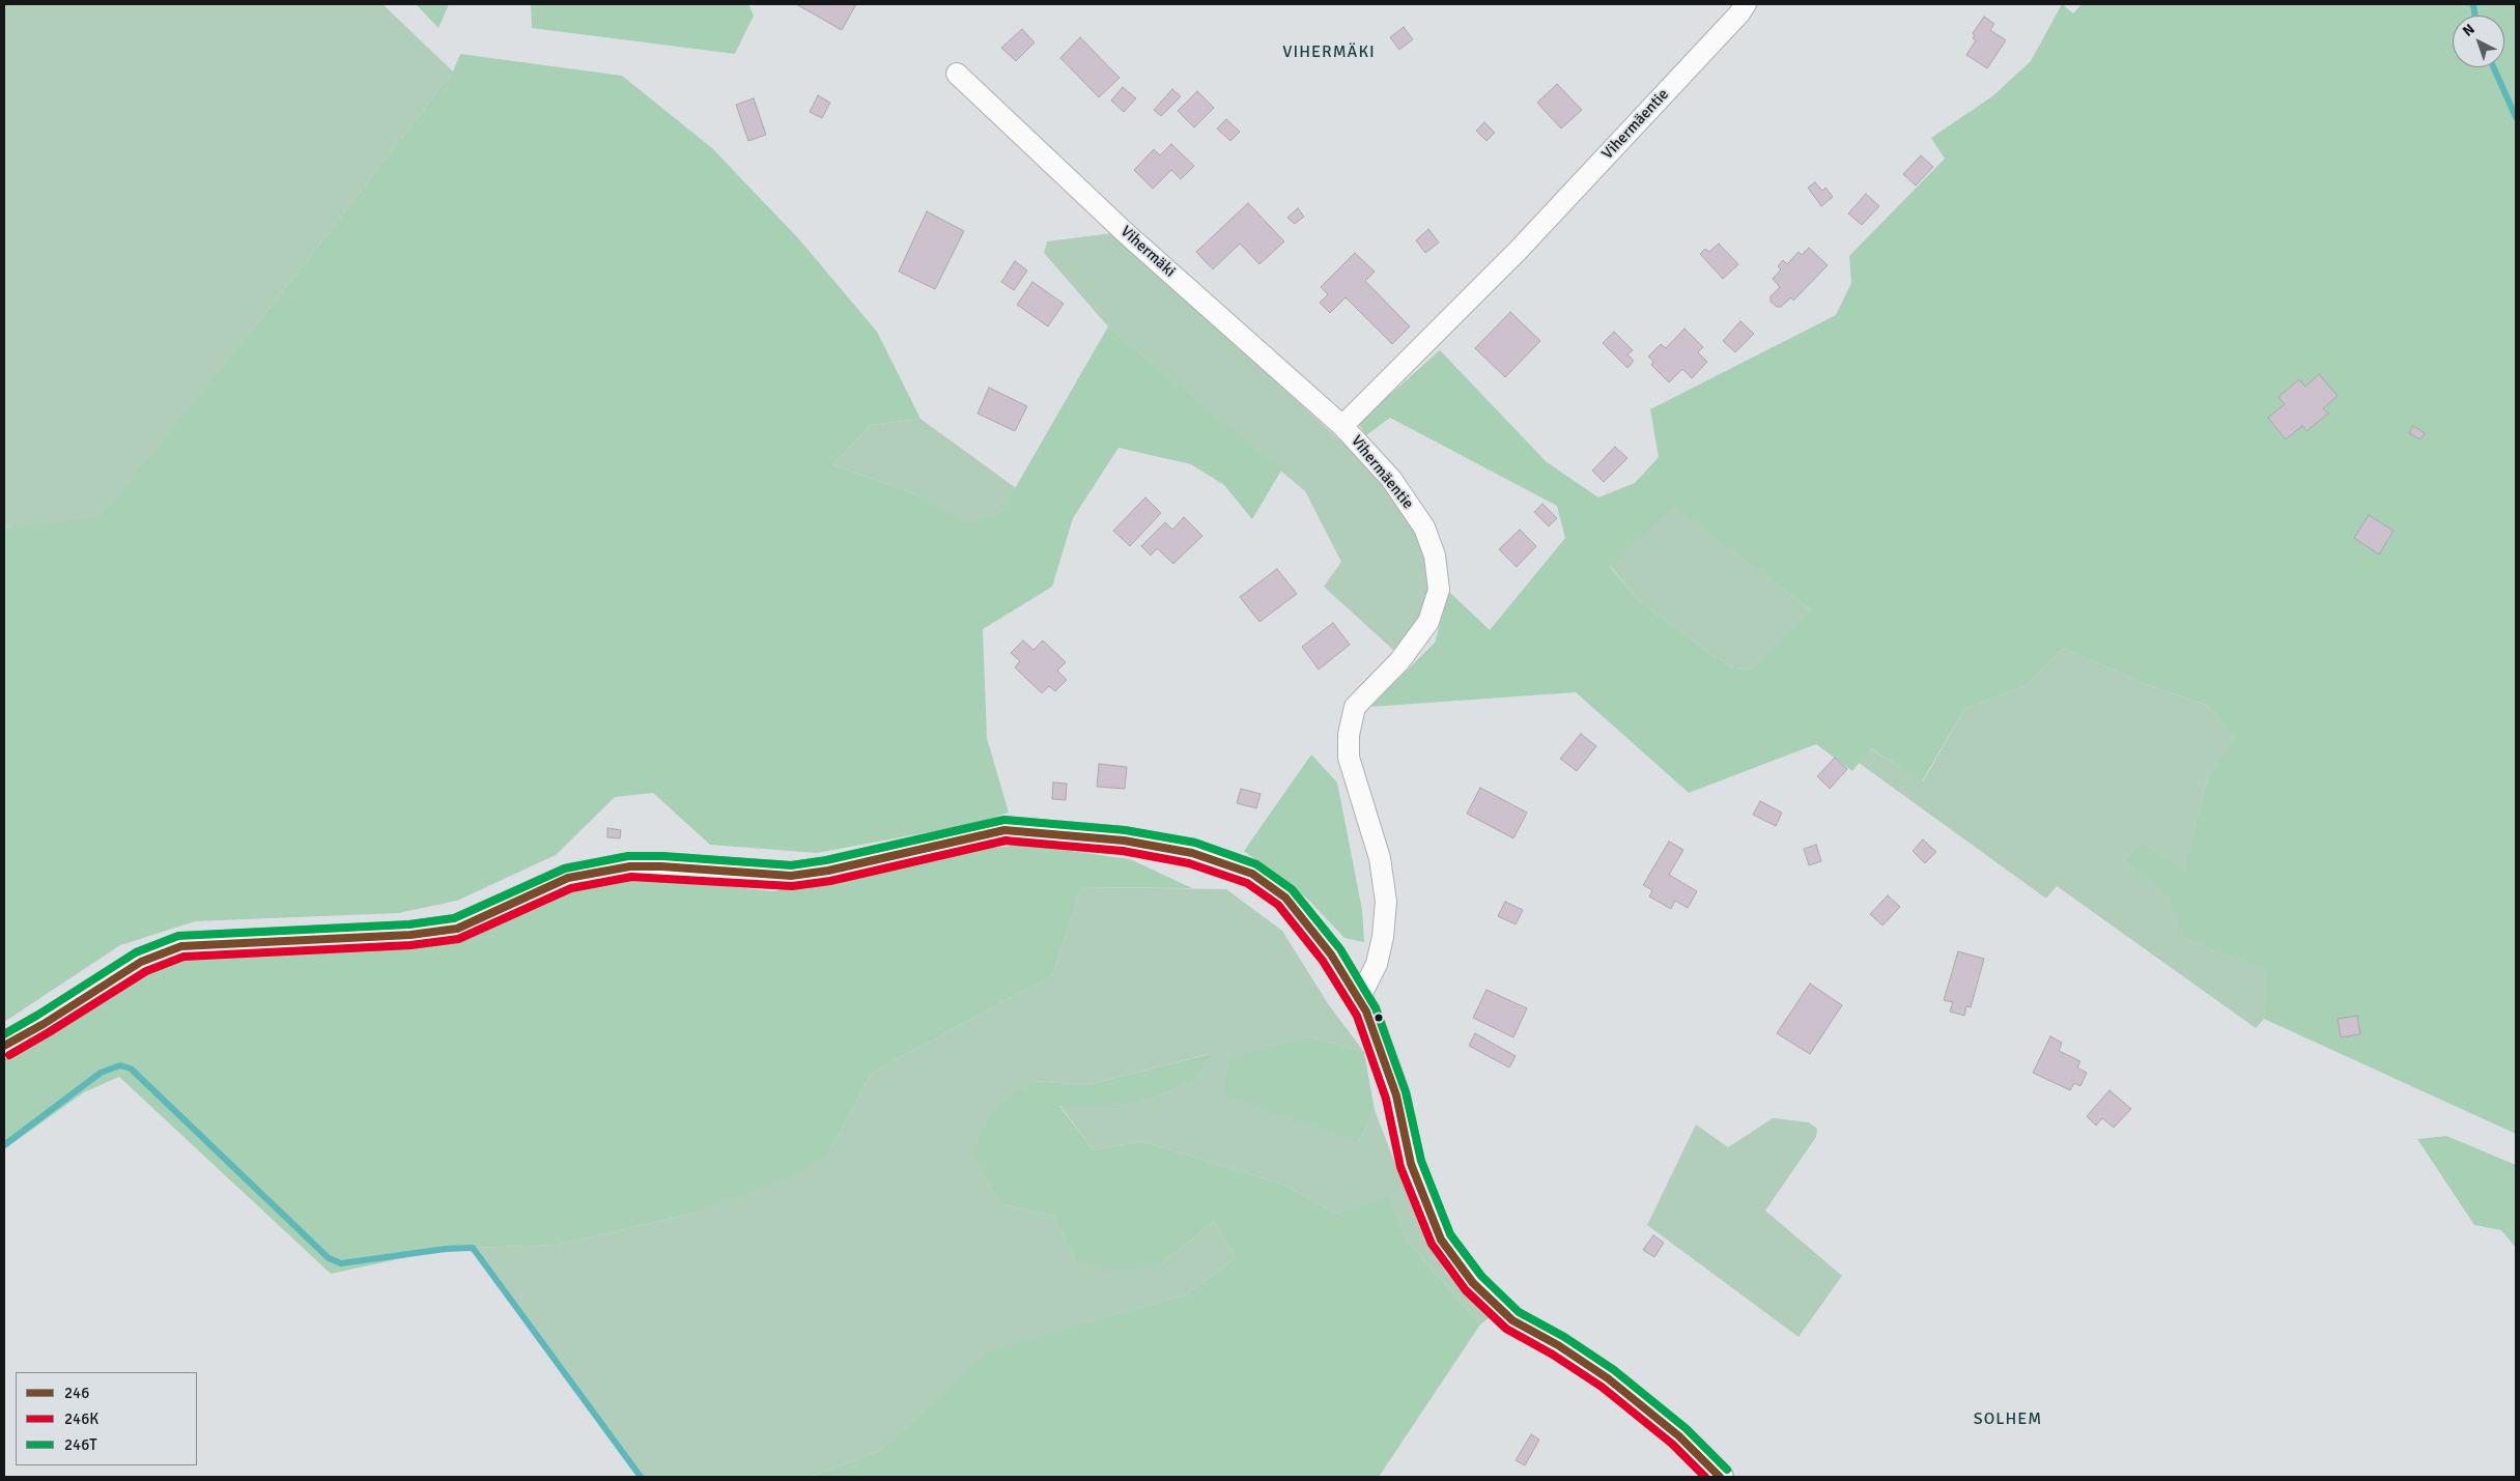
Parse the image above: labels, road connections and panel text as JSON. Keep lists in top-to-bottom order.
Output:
{
  "streets": {
    "street": ["Vihermäentie", "Vihermäki"]
  },
  "crossings": [
    ["Vihermäentie", "Vihermäki"]
  ],
  "districts": ["VIHERMÄKI", "SOLHEM"],
  "lines": ["transit line 246T", "transit line 246", "transit line 246K"],
  "legend": ["246", "246K", "246T"],
  "north": "top left"
}
